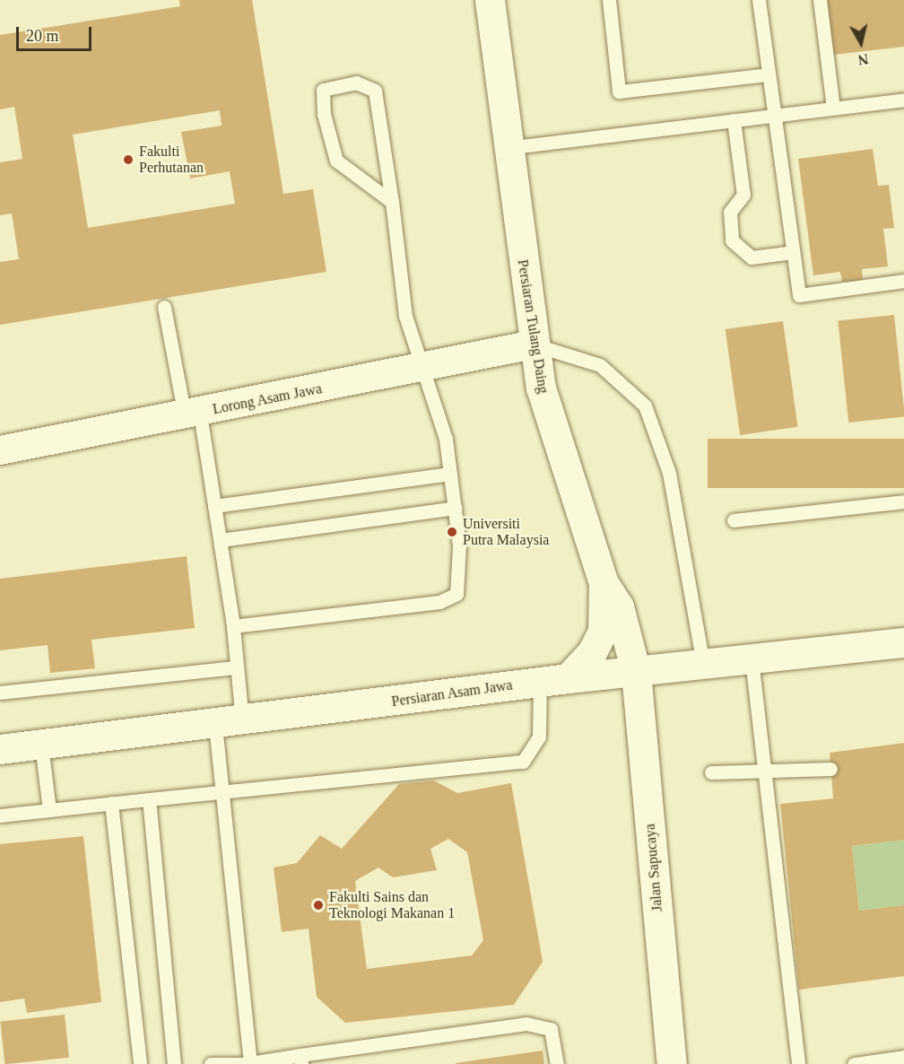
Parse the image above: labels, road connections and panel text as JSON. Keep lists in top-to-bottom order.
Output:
{
  "streets": {
    "street": [
      "Persiaran Tulang Daing",
      "Lorong Asam Jawa",
      "Persiaran Asam Jawa",
      "Jalan Sapucaya"
    ]
  },
  "crossings": [
    ["Persiaran Tulang Daing", "Lorong Asam Jawa"],
    ["Persiaran Tulang Daing", "Persiaran Asam Jawa"],
    ["Persiaran Tulang Daing", "Jalan Sapucaya"],
    ["Persiaran Asam Jawa", "Jalan Sapucaya"]
  ],
  "places": ["Fakulti Perhutanan", "Universiti Putra Malaysia", "Fakulti Sains dan Teknologi Makanan 1"],
  "scale_bar": "20 m",
  "north": "bottom"
}
